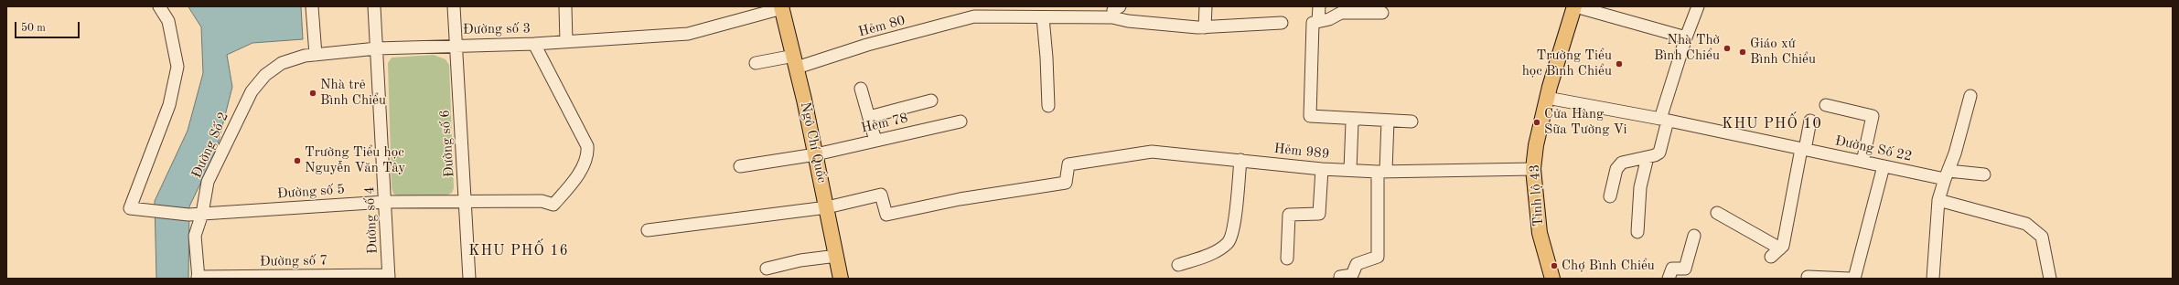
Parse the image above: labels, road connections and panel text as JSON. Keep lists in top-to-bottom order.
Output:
{
  "streets": {
    "main road": ["Ngô Chí Quốc", "Tỉnh lộ 43"],
    "street": [
      "Hẻm 80",
      "Đường số 3",
      "Hẻm 78",
      "Đường số 6",
      "Đường Số 2",
      "Đường Số 22",
      "Hẻm 989",
      "Đường số 5",
      "Đường số 4",
      "Đường số 7"
    ]
  },
  "crossings": [
    ["Hẻm 80", "Ngô Chí Quốc"],
    ["Đường số 3", "Ngô Chí Quốc"],
    ["Đường số 3", "Đường số 6"],
    ["Đường số 3", "Đường Số 2"],
    ["Đường số 3", "Đường số 5"],
    ["Đường số 3", "Đường số 4"],
    ["Hẻm 78", "Ngô Chí Quốc"],
    ["Ngô Chí Quốc", "Hẻm 989"],
    ["Đường số 6", "Đường số 5"],
    ["Đường Số 2", "Đường số 5"],
    ["Đường Số 2", "Đường số 7"],
    ["Đường Số 22", "Tỉnh lộ 43"],
    ["Hẻm 989", "Tỉnh lộ 43"],
    ["Đường số 5", "Đường số 4"],
    ["Đường số 4", "Đường số 7"]
  ],
  "districts": ["KHU PHỐ 10", "KHU PHỐ 16"],
  "places": [
    "Nhà Thờ Bình Chiểu",
    "Giáo xứ Bình Chiểu",
    "Trường Tiểu học Bình Chiểu",
    "Nhà trẻ Bình Chiểu",
    "Cửa Hàng Sữa Tường Vi",
    "Trường Tiểu học Nguyễn Văn Tây",
    "Chợ Bình Chiểu"
  ],
  "scale_bar": "50 m"
}
